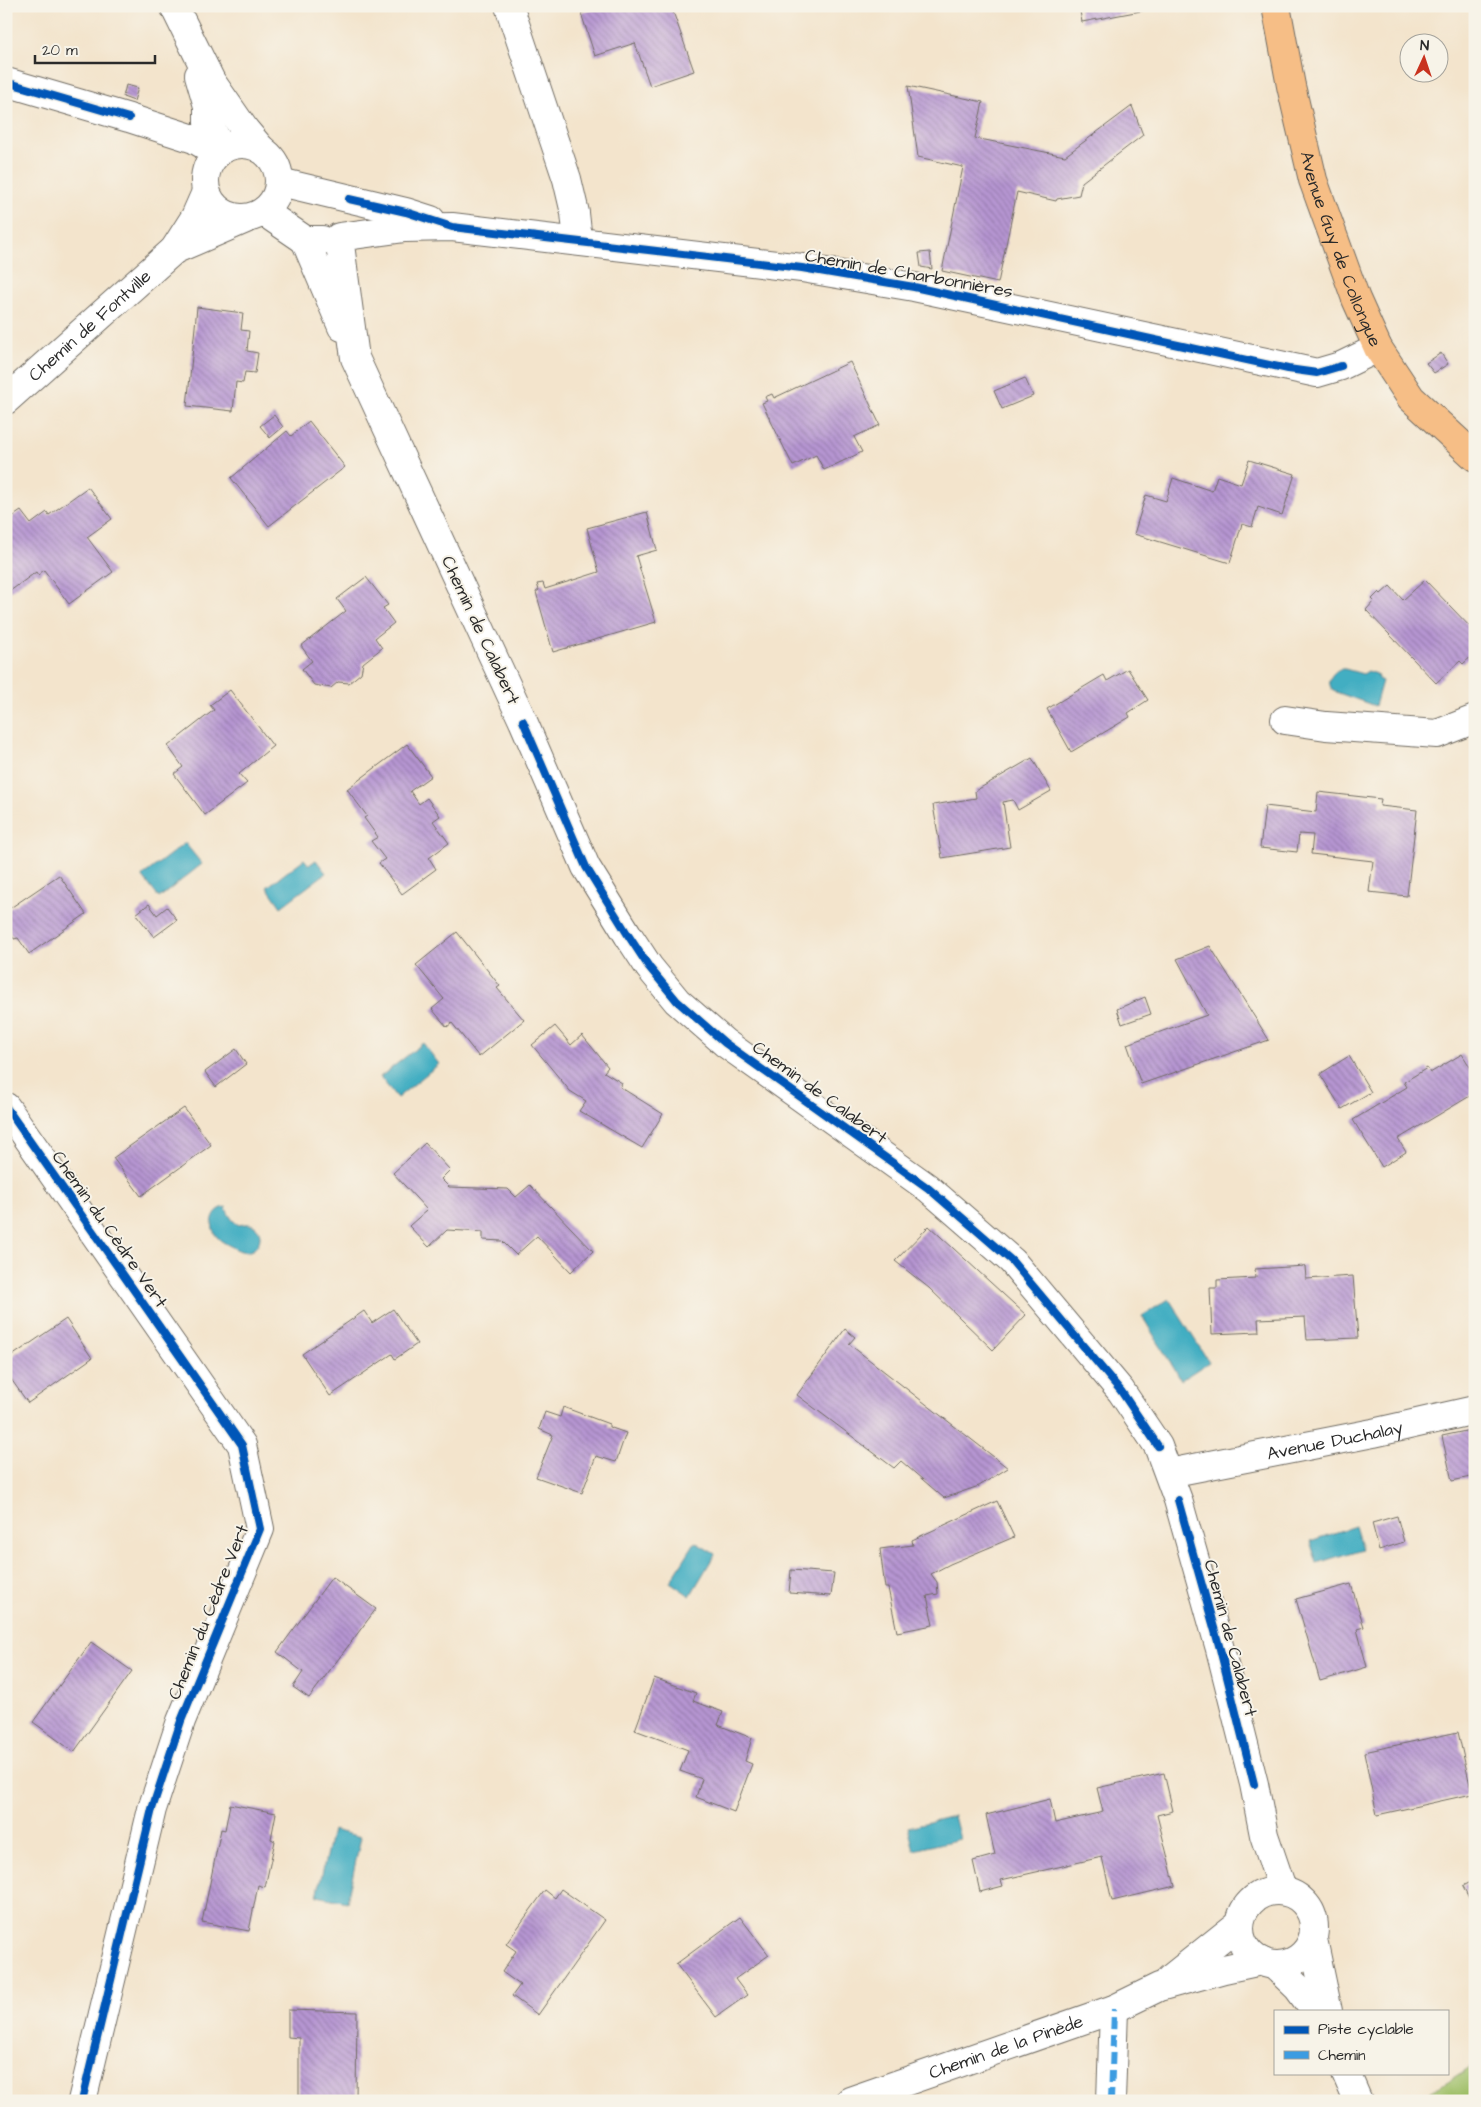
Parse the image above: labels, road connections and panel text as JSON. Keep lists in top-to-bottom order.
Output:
{
  "streets": {
    "main road": ["Avenue Guy de Collongue"],
    "street": [
      "Chemin de Charbonnières",
      "Chemin de Fontville",
      "Chemin de Calabert",
      "Chemin du Cèdre Vert",
      "Avenue Duchalay",
      "Chemin de la Pinède"
    ]
  },
  "crossings": [
    ["Avenue Guy de Collongue", "Chemin de Charbonnières"],
    ["Chemin de Charbonnières", "Chemin de Fontville"],
    ["Chemin de Charbonnières", "Chemin de Calabert"],
    ["Chemin de Calabert", "Avenue Duchalay"]
  ],
  "legend": ["Piste cyclable", "Chemin"],
  "scale_bar": "20 m",
  "north": "top"
}
